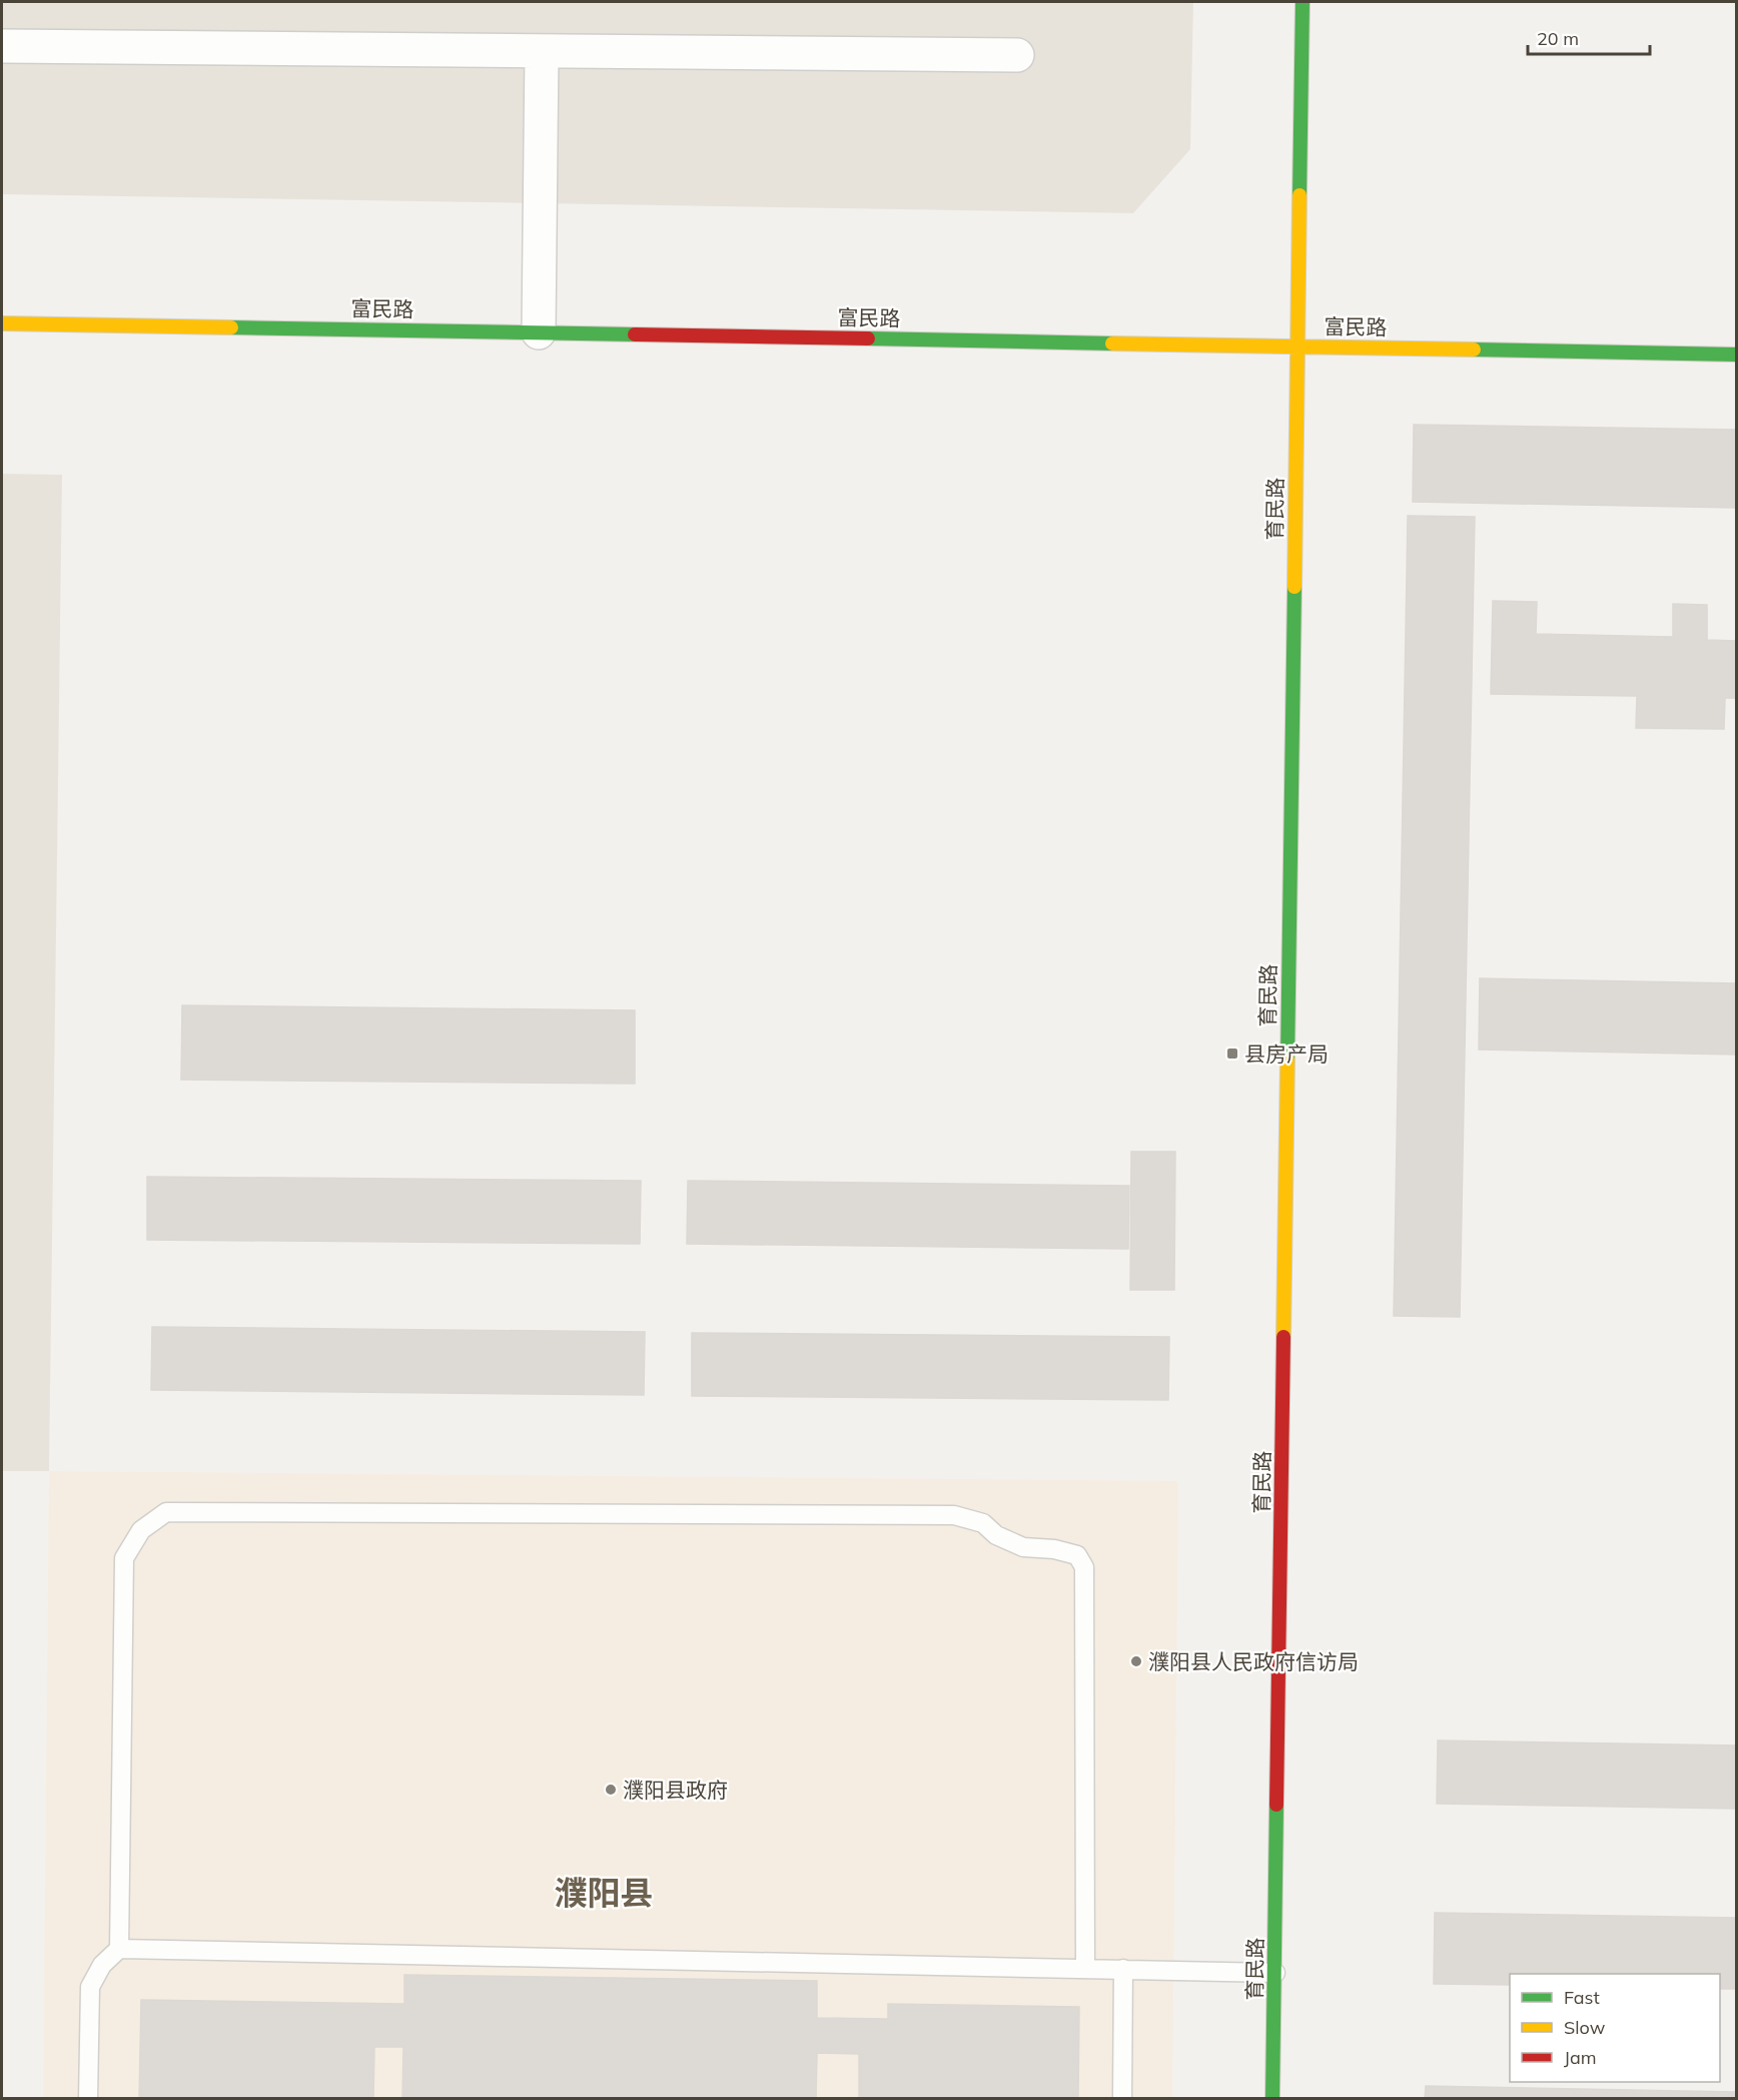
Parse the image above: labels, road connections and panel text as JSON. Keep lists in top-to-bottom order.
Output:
{
  "streets": {
    "street": ["富民路", "育民路"]
  },
  "crossings": [
    ["富民路", "育民路"]
  ],
  "districts": ["濮阳县"],
  "places": {
    "transit": ["县房产局"],
    "other": ["濮阳县人民政府信访局", "濮阳县政府"]
  },
  "legend": ["Fast", "Slow", "Jam"],
  "scale_bar": "20 m"
}
